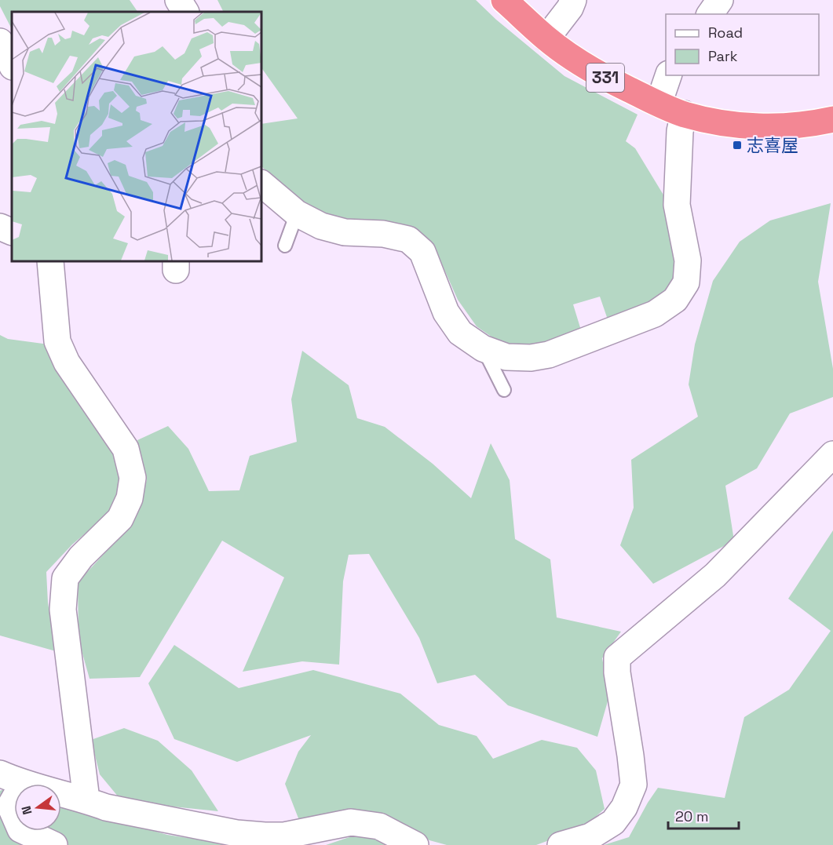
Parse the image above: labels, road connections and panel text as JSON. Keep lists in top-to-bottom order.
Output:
{
  "streets": {
    "highway": ["331"]
  },
  "places": {
    "transit": ["志喜屋"]
  },
  "legend": ["Road", "Park"],
  "scale_bar": "20 m",
  "north": "left"
}
